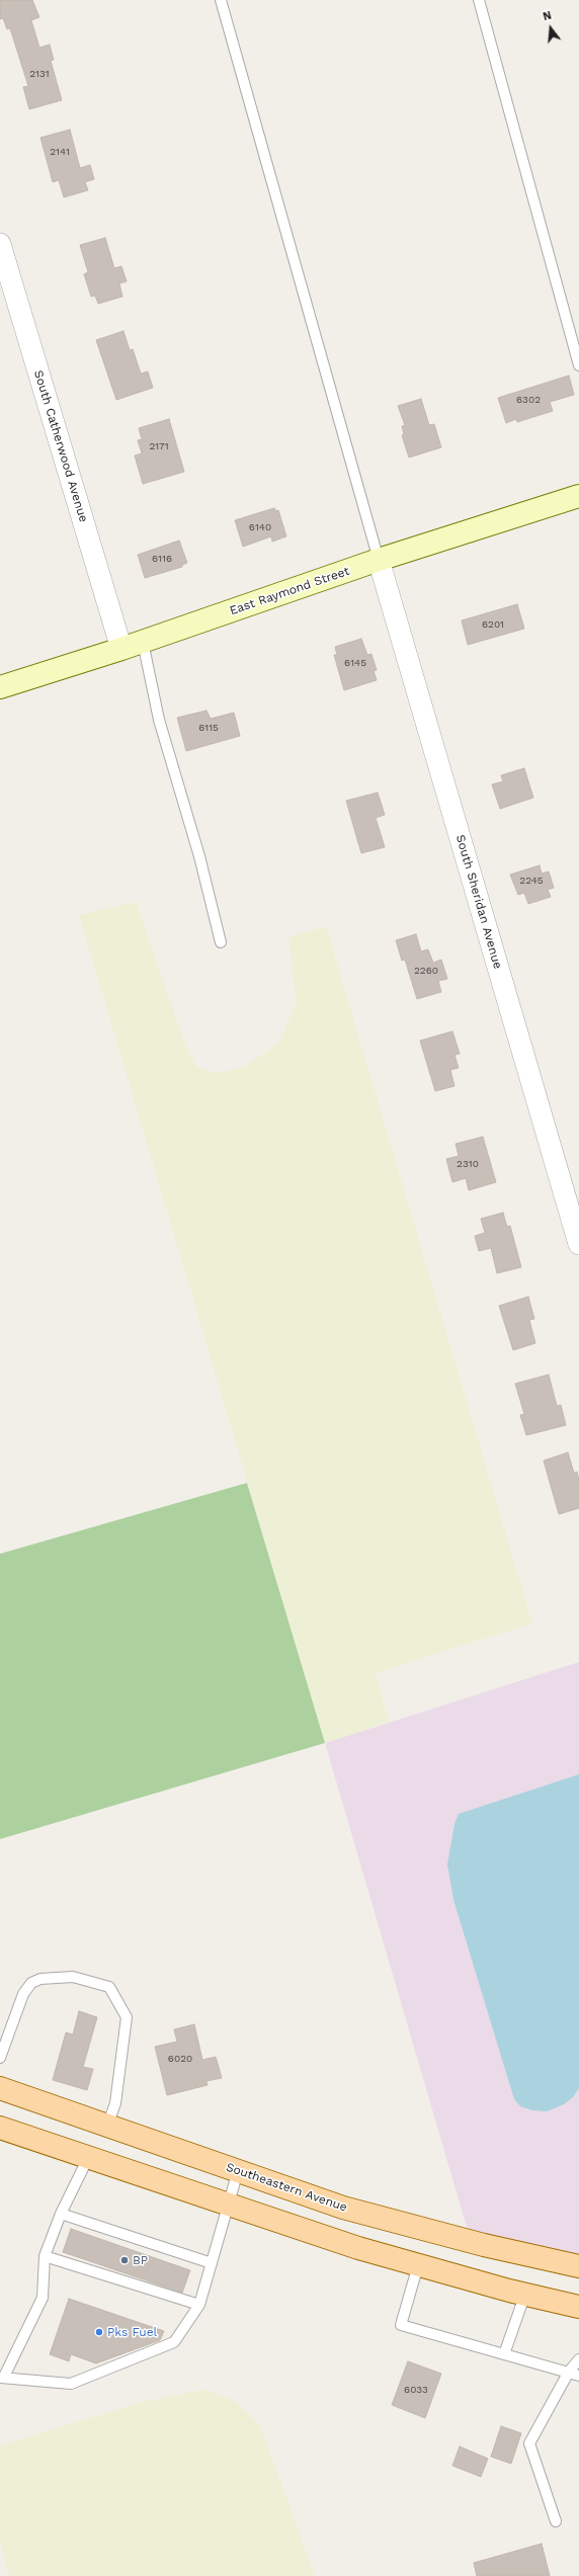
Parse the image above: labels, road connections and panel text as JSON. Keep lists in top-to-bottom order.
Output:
{
  "streets": {
    "main road": ["East Raymond Street", "Southeastern Avenue"],
    "street": ["South Catherwood Avenue", "South Sheridan Avenue"]
  },
  "crossings": [
    ["South Catherwood Avenue", "East Raymond Street"],
    ["East Raymond Street", "South Sheridan Avenue"]
  ],
  "places": ["BP", "Pks Fuel"],
  "house_numbers": [
    "2131",
    "2141",
    "6302",
    "2171",
    "6140",
    "6116",
    "6201",
    "6145",
    "6115",
    "2245",
    "2260",
    "2310",
    "6020",
    "6033"
  ],
  "north": "top"
}
